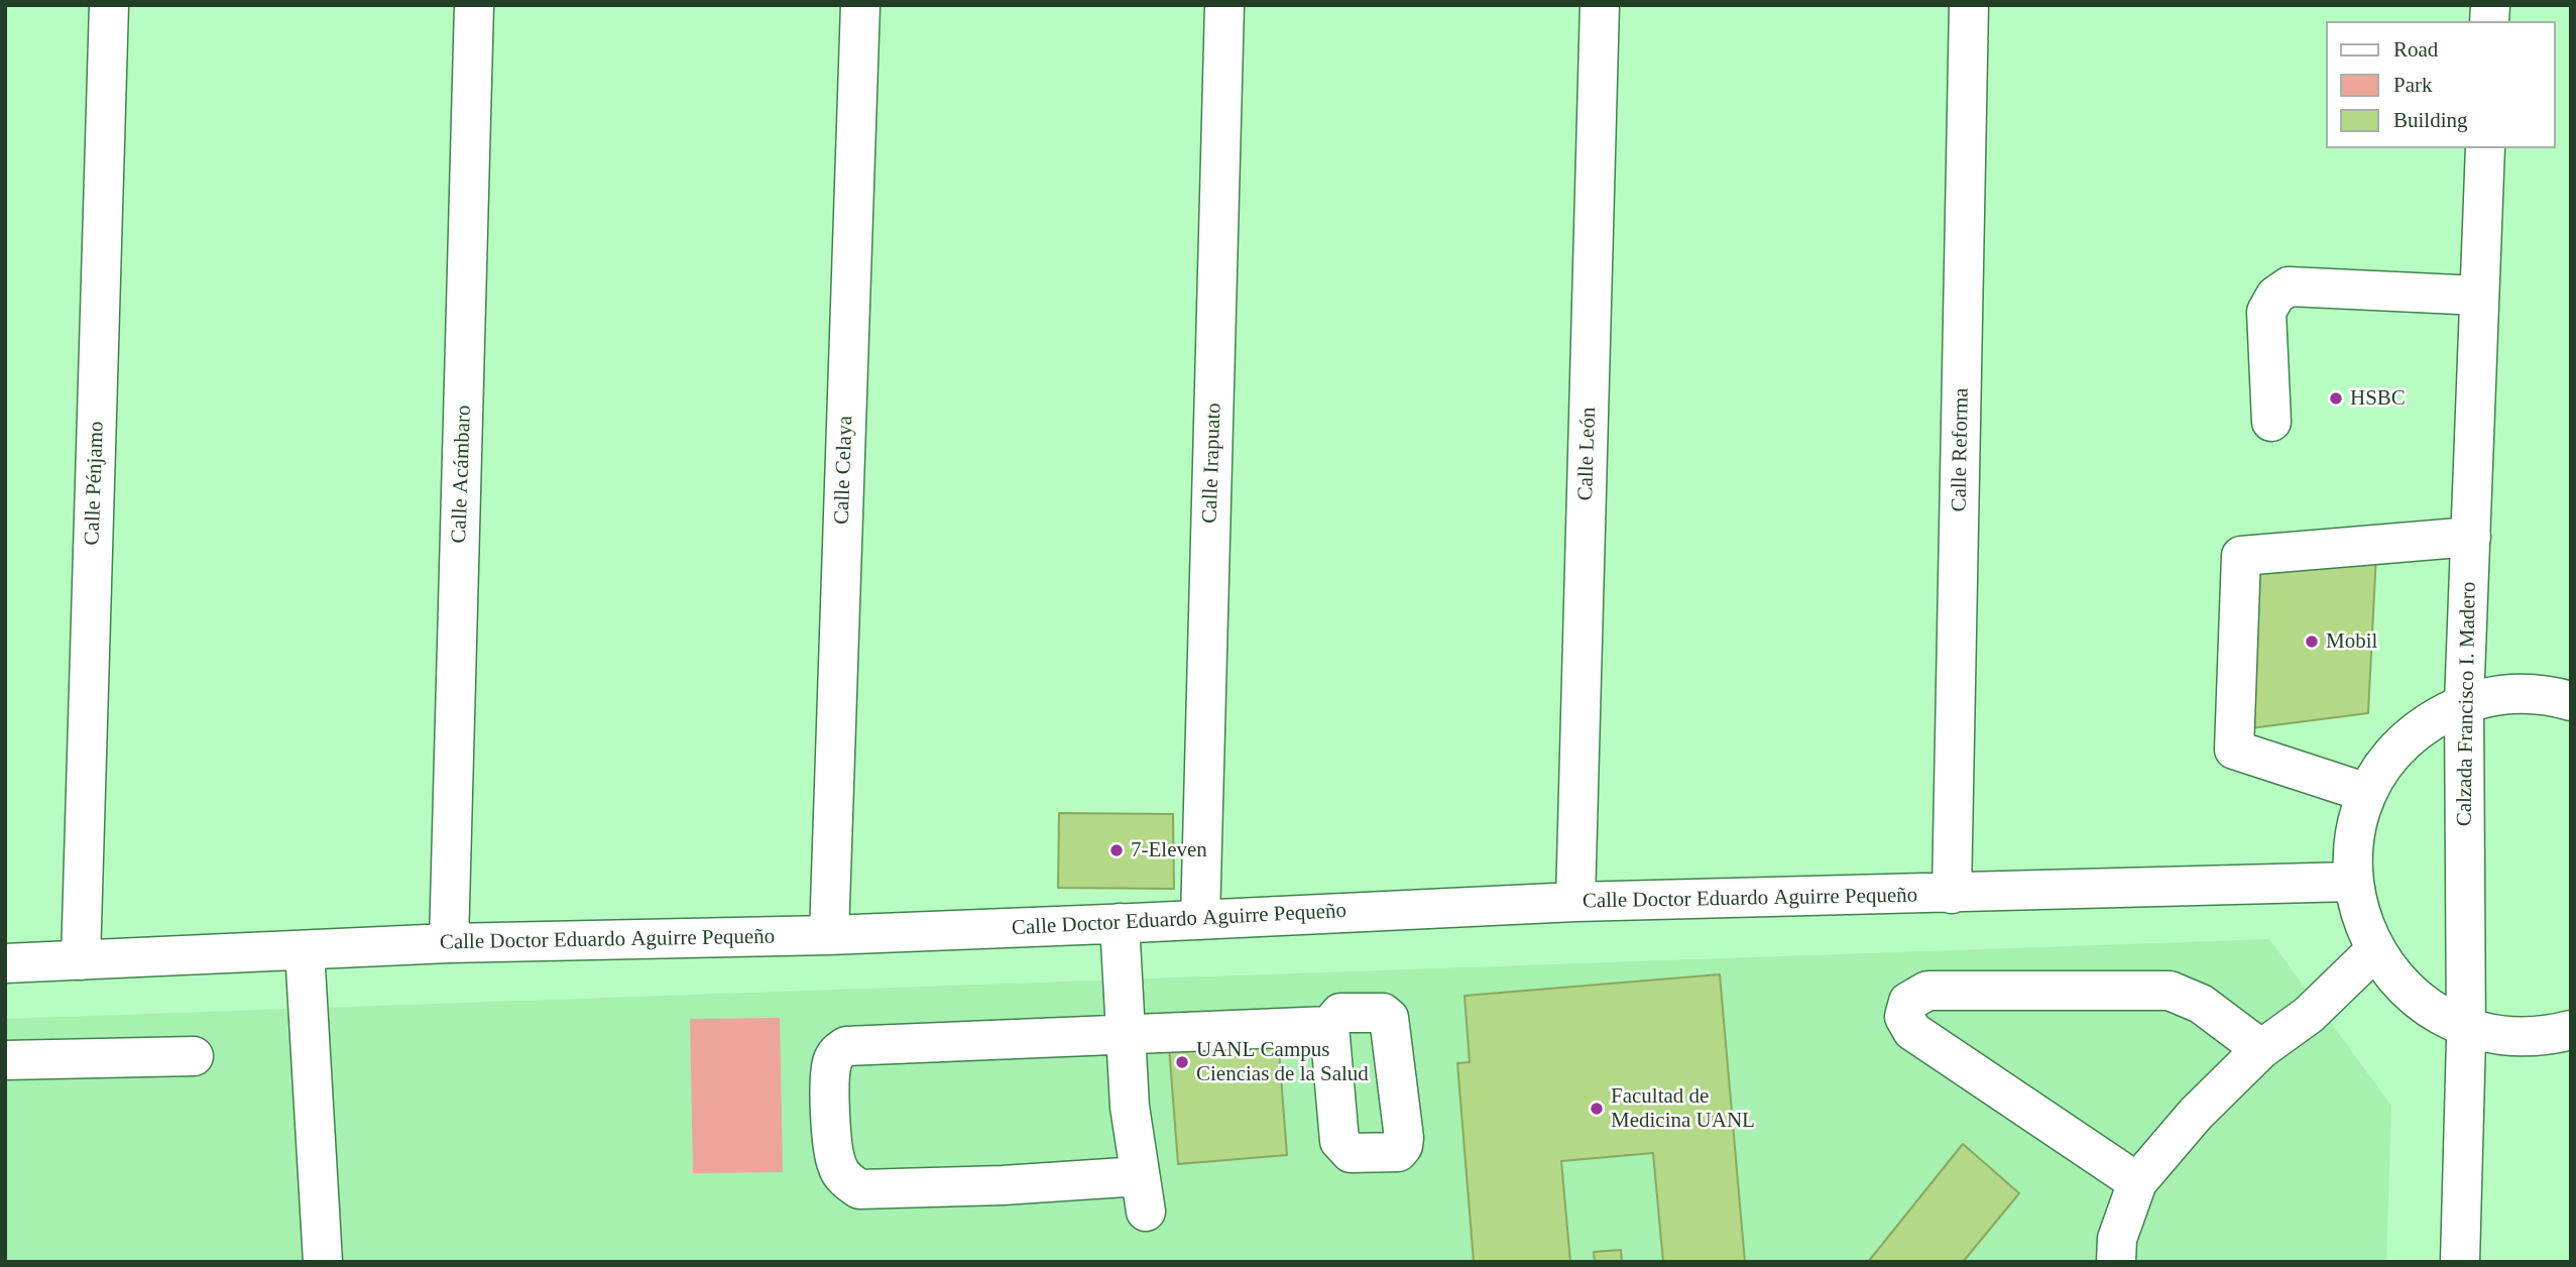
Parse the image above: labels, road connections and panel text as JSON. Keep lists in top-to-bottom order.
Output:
{
  "streets": {
    "street": [
      "Calle Reforma",
      "Calle León",
      "Calle Irapuato",
      "Calle Celaya",
      "Calle Acámbaro",
      "Calle Pénjamo",
      "Calzada Francisco I. Madero",
      "Calle Doctor Eduardo Aguirre Pequeño"
    ]
  },
  "crossings": [
    ["Calle Reforma", "Calle Doctor Eduardo Aguirre Pequeño"],
    ["Calle León", "Calle Doctor Eduardo Aguirre Pequeño"],
    ["Calle Irapuato", "Calle Doctor Eduardo Aguirre Pequeño"],
    ["Calle Celaya", "Calle Doctor Eduardo Aguirre Pequeño"],
    ["Calle Acámbaro", "Calle Doctor Eduardo Aguirre Pequeño"],
    ["Calle Pénjamo", "Calle Doctor Eduardo Aguirre Pequeño"]
  ],
  "places": [
    "HSBC",
    "Mobil",
    "7-Eleven",
    "UANL Campus Ciencias de la Salud",
    "Facultad de Medicina UANL"
  ],
  "legend": ["Road", "Park", "Building"]
}
